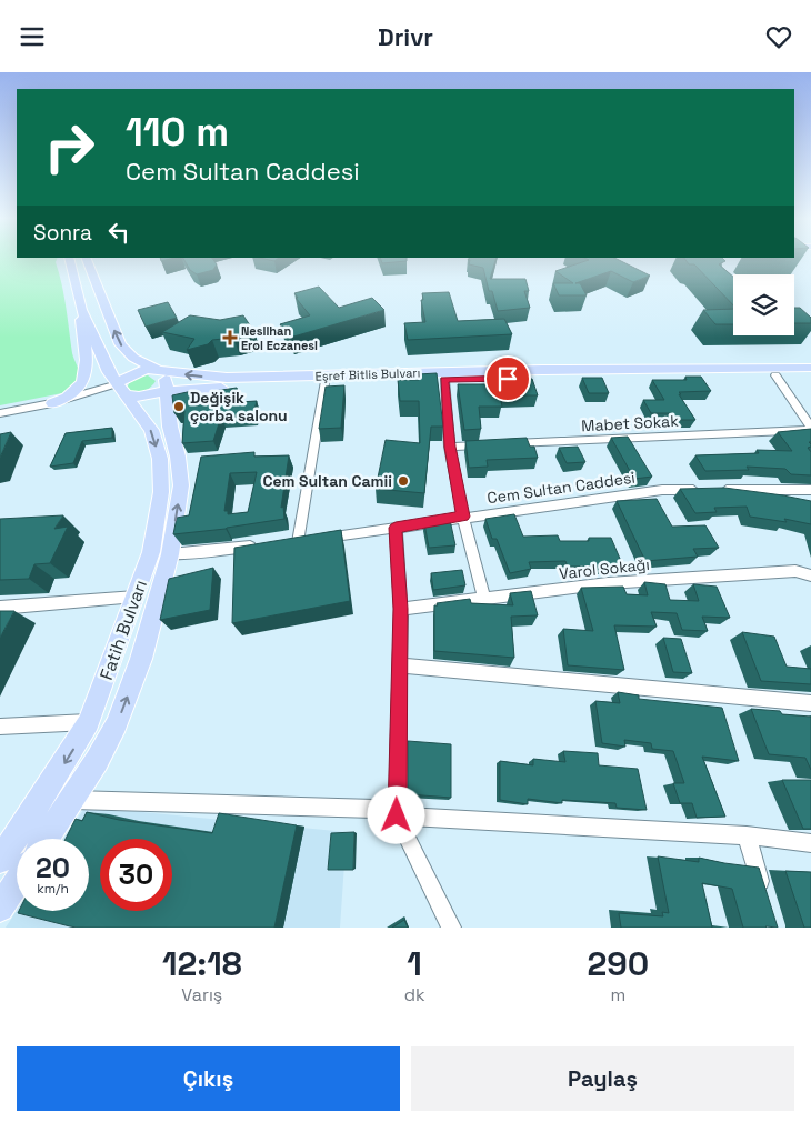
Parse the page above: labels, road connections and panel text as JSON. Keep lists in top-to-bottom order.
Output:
{
  "streets": {
    "main road": ["Eşref Bitlis Bulvarı", "Fatih Bulvarı"],
    "street": ["Mabet Sokak", "Cem Sultan Caddesi", "Varol Sokağı"]
  },
  "crossings": [
    ["Eşref Bitlis Bulvarı", "Cem Sultan Caddesi"],
    ["Eşref Bitlis Bulvarı", "Fatih Bulvarı"]
  ],
  "places": {
    "health": ["Neslihan Erol Eczanesi"],
    "other": ["Değişik çorba salonu", "Cem Sultan Camii"]
  },
  "page": {
    "header": "Drivr",
    "turn": ["110 m", "Cem Sultan Caddesi"],
    "then": "Sonra",
    "speed": "20 km/h",
    "limit": "30",
    "eta": [
      "12:18",
      "Varış",
      "1",
      "dk",
      "290",
      "m"
    ],
    "buttons": ["Çıkış", "Paylaş"]
  }
}
